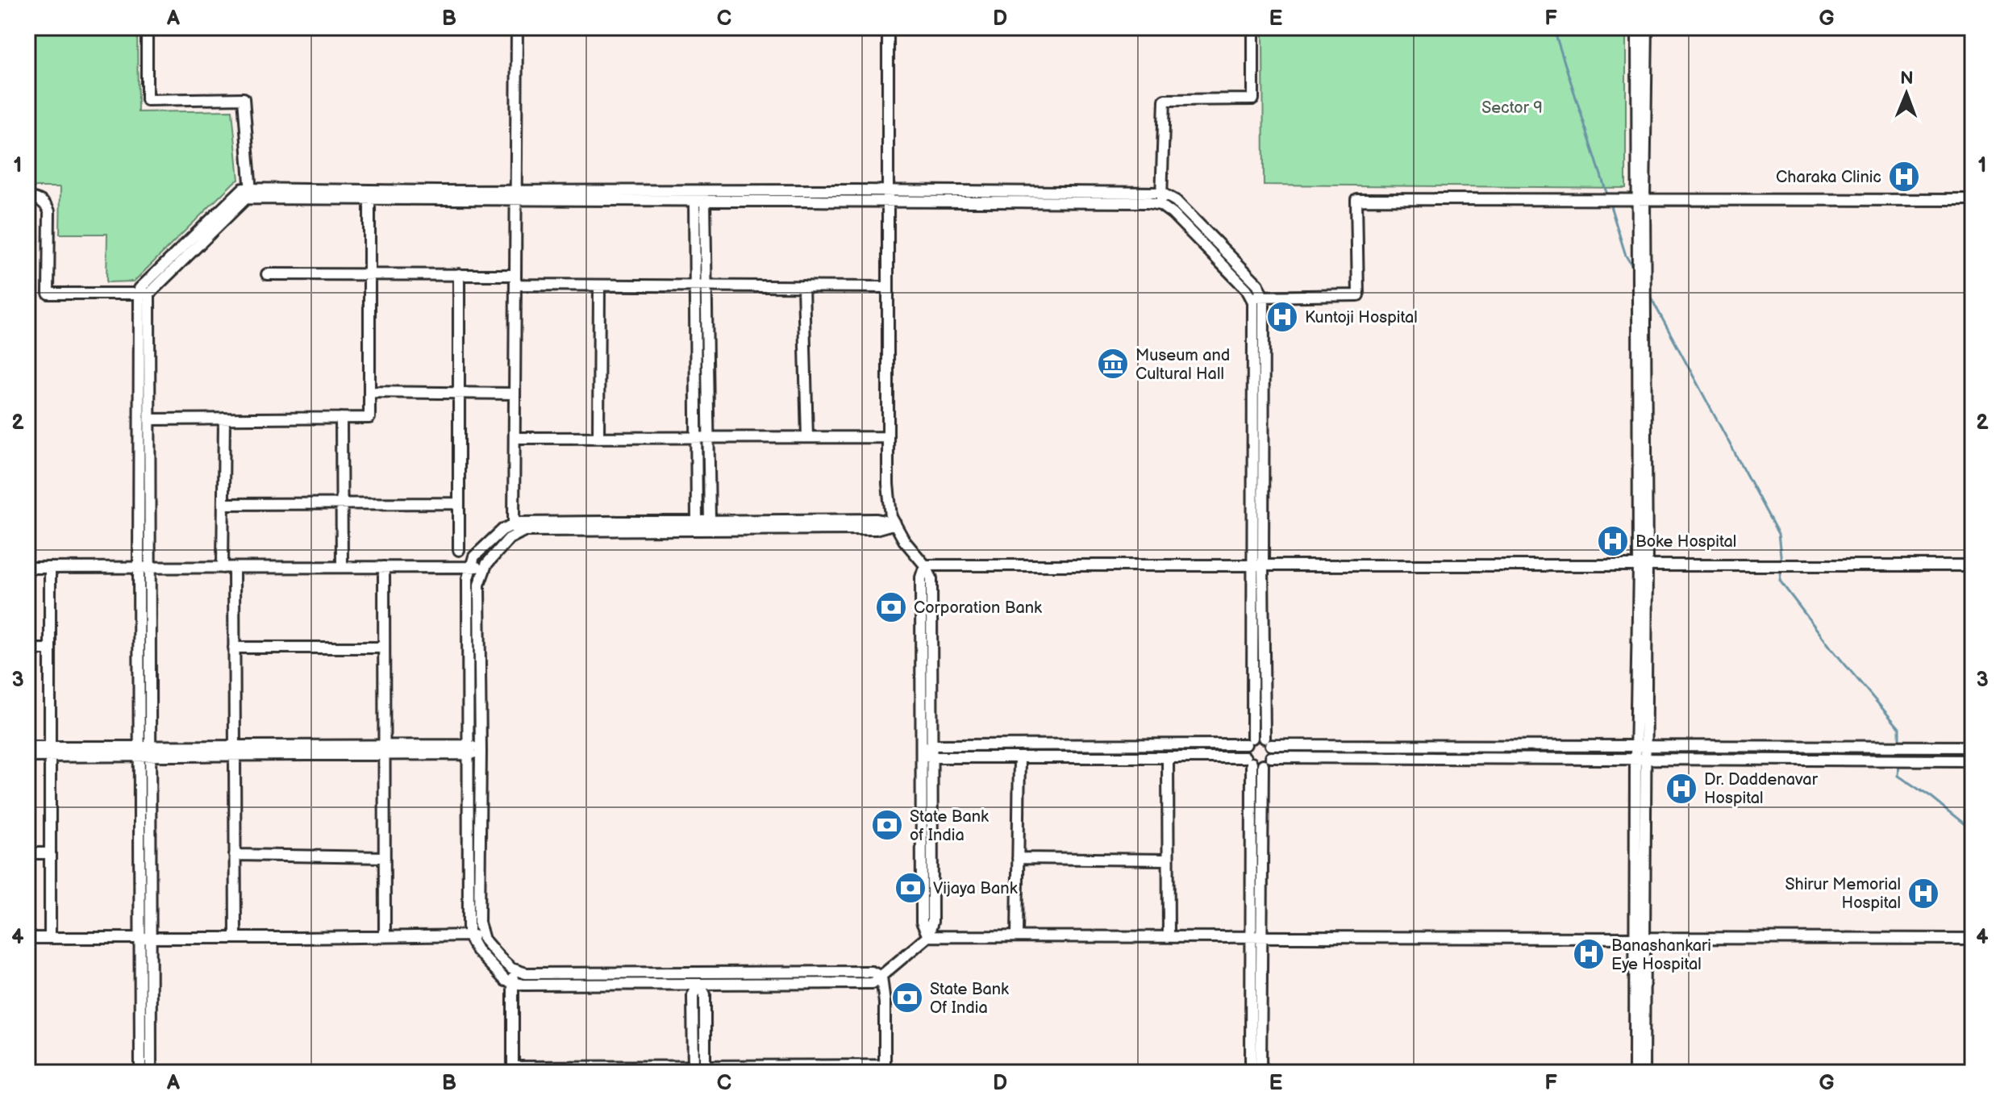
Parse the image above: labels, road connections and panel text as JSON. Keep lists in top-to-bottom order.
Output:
{
  "parks": ["Sector 9"],
  "places": {
    "hospital": [
      "Charaka Clinic",
      "Kuntoji Hospital",
      "Boke Hospital",
      "Dr. Daddenavar Hospital",
      "Shirur Memorial Hospital",
      "Banashankari Eye Hospital"
    ],
    "museum": ["Museum and Cultural Hall"],
    "bank": [
      "Corporation Bank",
      "State Bank of India",
      "Vijaya Bank",
      "State Bank Of India"
    ]
  },
  "north": "top",
  "grid": {
    "columns": [
      "A",
      "B",
      "C",
      "D",
      "E",
      "F",
      "G"
    ],
    "rows": [
      "1",
      "2",
      "3",
      "4"
    ]
  }
}
